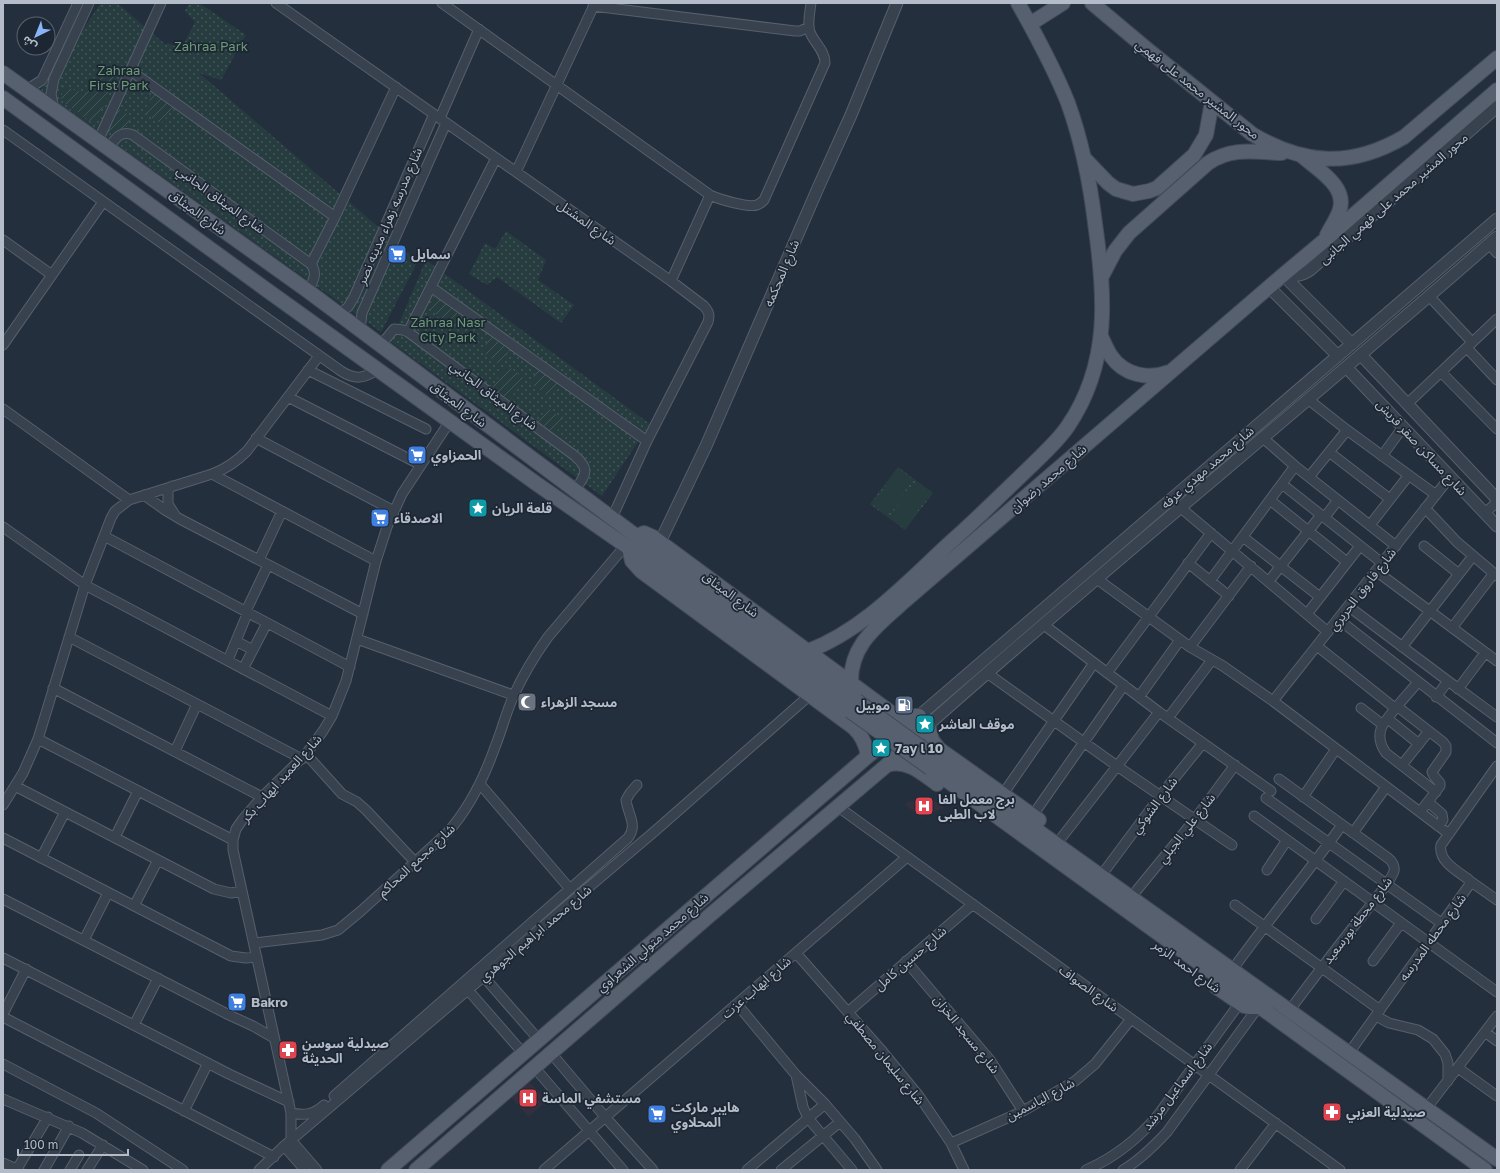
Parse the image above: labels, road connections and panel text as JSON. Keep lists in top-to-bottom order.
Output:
{
  "streets": {
    "main road": [
      "محور المشير محمد على فهمي",
      "شارع الميثاق",
      "شارع محمد رضوان",
      "شارع محمد متولي الشعراوي",
      "شارع احمد الزمر"
    ],
    "street": [
      "محور المشير محمد على فهمي الجانبى",
      "شارع الميثاق الجانبي",
      "شارع مدرسه زهراء مدينه نصر",
      "شارع المشتل",
      "شارع المحكمه",
      "شارع مساكن صقر قريش",
      "شارع محمد مهدي عرفه",
      "شارع فاروق الحريري",
      "شارع العميد ايهاب بكر",
      "شارع الشوكي",
      "شارع علي الجبلي",
      "شارع مجمع المحاكم",
      "شارع محطة بورسعيد",
      "شارع محمد ابراهيم الجوهري",
      "شارع محطه المدرسه",
      "شارع حسين كامل",
      "شارع ايهاب عزت",
      "شارع الصواف",
      "شارع مسجد الخزان",
      "شارع سليمان مصطفي",
      "شارع اسماعيل مرشد",
      "شارع الياسمين"
    ]
  },
  "crossings": [
    ["شارع الميثاق الجانبي", "شارع الميثاق"],
    ["شارع الميثاق", "شارع مدرسه زهراء مدينه نصر"],
    ["شارع الميثاق", "شارع المشتل"],
    ["شارع الميثاق", "شارع المحكمه"],
    ["شارع الميثاق", "شارع محمد مهدي عرفه"],
    ["شارع الميثاق", "شارع محمد رضوان"],
    ["شارع الميثاق", "شارع العميد ايهاب بكر"],
    ["شارع الميثاق", "شارع مجمع المحاكم"],
    ["شارع الميثاق", "شارع محمد ابراهيم الجوهري"],
    ["شارع الميثاق", "شارع محمد متولي الشعراوي"],
    ["شارع الميثاق", "شارع احمد الزمر"],
    ["شارع مدرسه زهراء مدينه نصر", "شارع المشتل"],
    ["شارع مساكن صقر قريش", "شارع محمد مهدي عرفه"],
    ["شارع مساكن صقر قريش", "شارع فاروق الحريري"],
    ["شارع محمد مهدي عرفه", "شارع محمد متولي الشعراوي"],
    ["شارع محمد مهدي عرفه", "شارع احمد الزمر"],
    ["شارع الشوكي", "شارع احمد الزمر"],
    ["شارع علي الجبلي", "شارع احمد الزمر"],
    ["شارع محطة بورسعيد", "شارع احمد الزمر"],
    ["شارع محطه المدرسه", "شارع احمد الزمر"],
    ["شارع محمد متولي الشعراوي", "شارع احمد الزمر"],
    ["شارع محمد متولي الشعراوي", "شارع الصواف"],
    ["شارع حسين كامل", "شارع الصواف"],
    ["شارع حسين كامل", "شارع مسجد الخزان"],
    ["شارع حسين كامل", "شارع سليمان مصطفي"],
    ["شارع احمد الزمر", "شارع اسماعيل مرشد"],
    ["شارع ايهاب عزت", "شارع الصواف"],
    ["شارع ايهاب عزت", "شارع سليمان مصطفي"],
    ["شارع الصواف", "شارع اسماعيل مرشد"],
    ["شارع الصواف", "شارع الياسمين"],
    ["شارع مسجد الخزان", "شارع الياسمين"],
    ["شارع سليمان مصطفي", "شارع الياسمين"]
  ],
  "parks": ["Zahraa Park", "Zahraa First Park", "Zahraa Nasr City Park"],
  "places": {
    "supermarket": [
      "سمايل",
      "الحمزاوي",
      "الاصدقاء",
      "Bakro",
      "هايبر ماركت المحلاوي"
    ],
    "place": ["قلعة الريان", "موقف العاشر", "7ay l 10"],
    "mosque": ["مسجد الزهراء"],
    "fuel station": ["موبيل"],
    "hospital": ["برج معمل الفا لاب الطبى", "مستشفي الماسة"],
    "pharmacy": ["صيدلية سوسن الحديثة", "صيدلية العزبي"]
  },
  "scale_bar": "100 m",
  "north": "bottom left"
}
